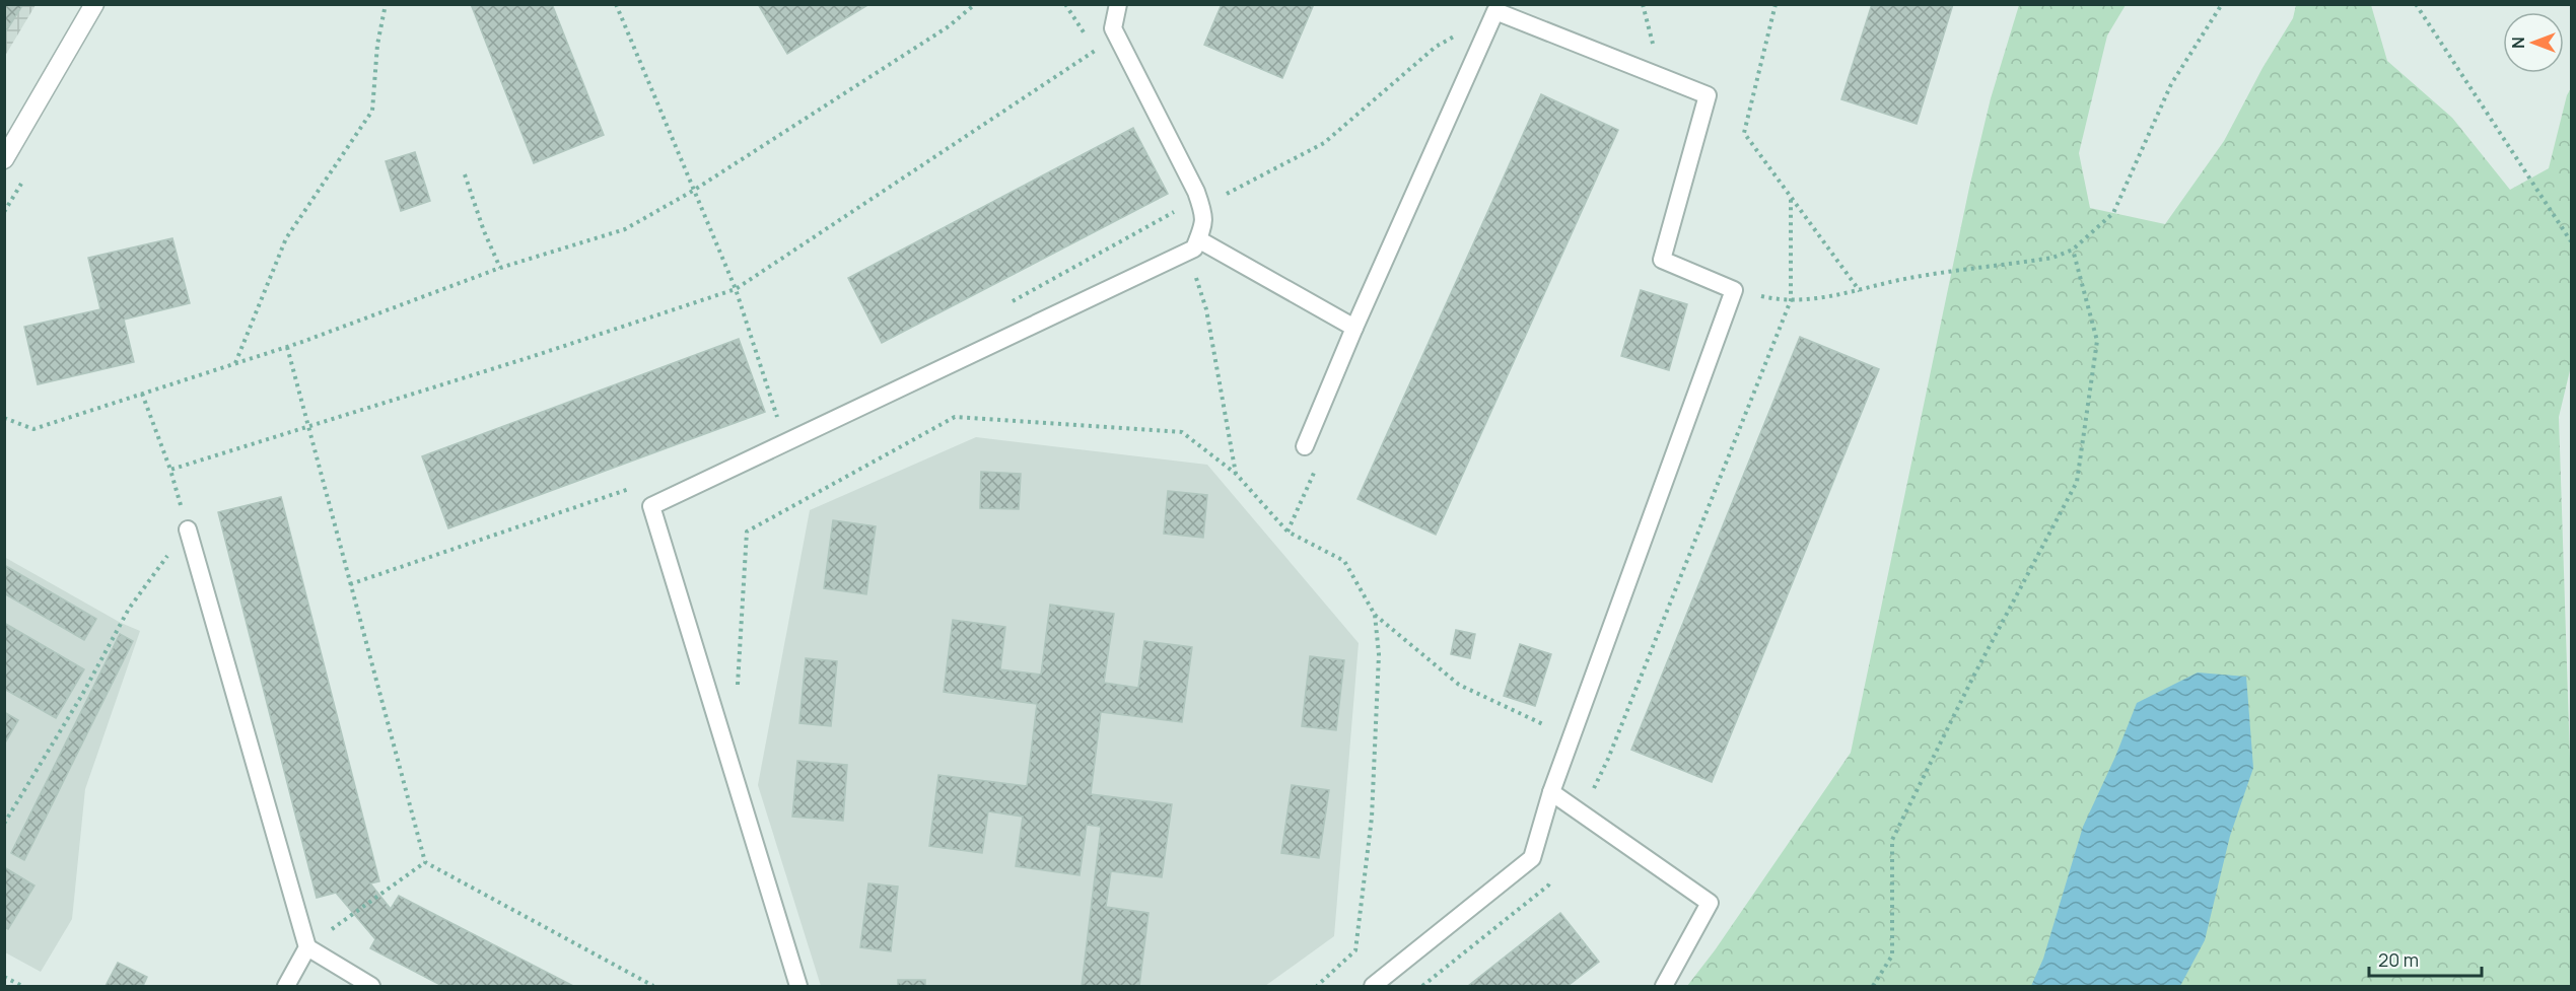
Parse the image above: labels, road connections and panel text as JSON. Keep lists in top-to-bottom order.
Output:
{
  "scale_bar": "20 m",
  "north": "left"
}
